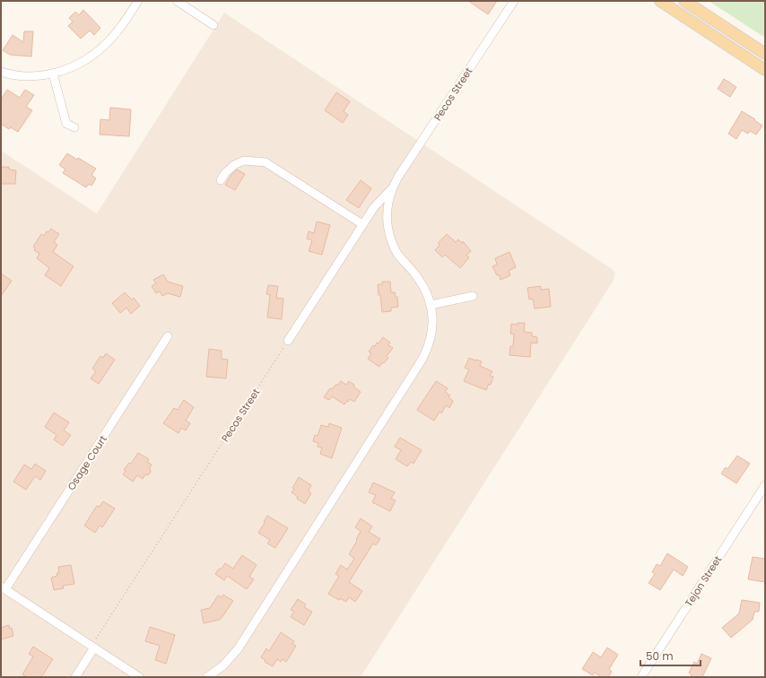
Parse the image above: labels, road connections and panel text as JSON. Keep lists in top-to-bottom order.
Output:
{
  "streets": {
    "street": ["Pecos Street", "Osage Court", "Tejon Street"]
  },
  "scale_bar": "50 m"
}
